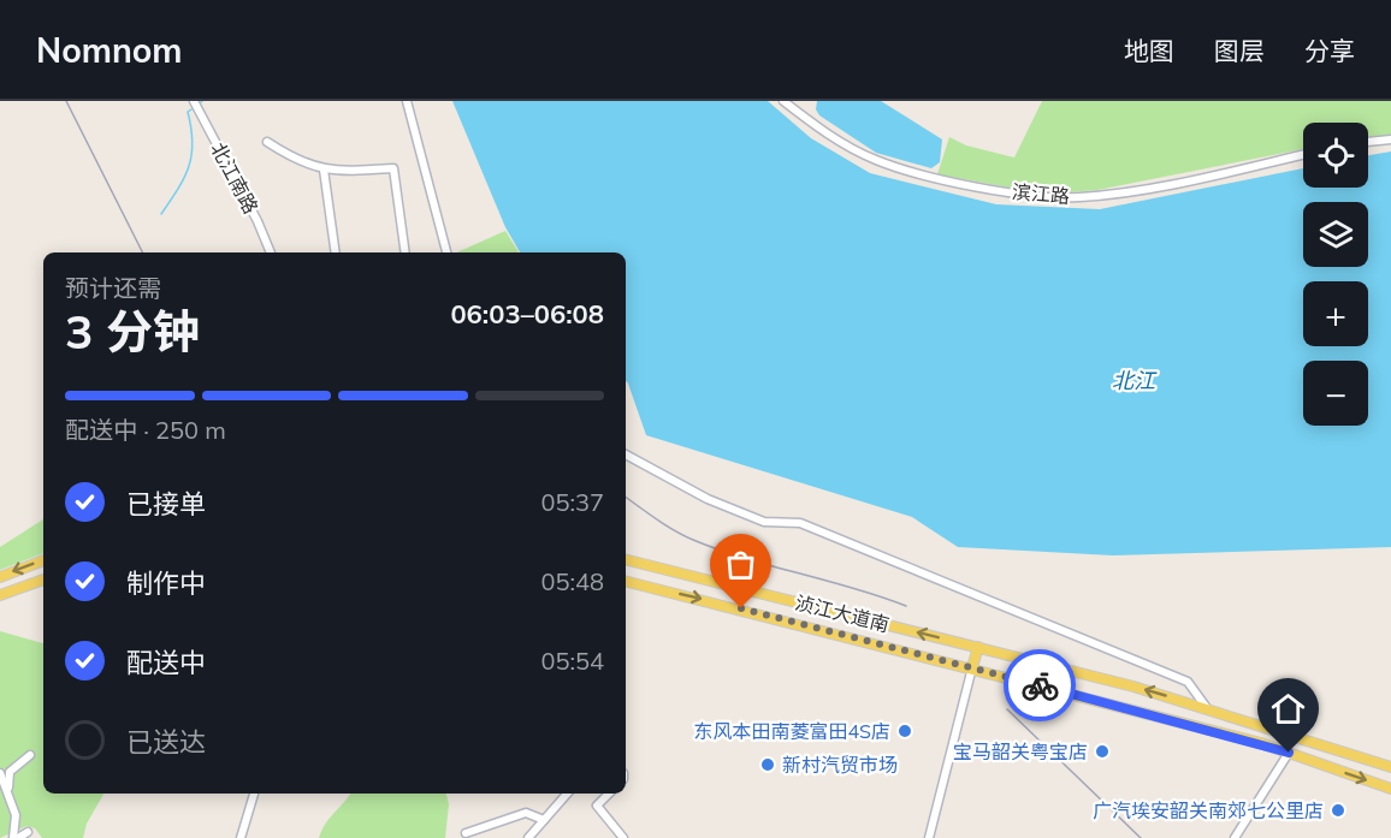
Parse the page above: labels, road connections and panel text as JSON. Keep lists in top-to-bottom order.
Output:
{
  "streets": {
    "main road": ["浈江大道南"],
    "street": ["北江南路", "滨江路"]
  },
  "water": ["北江"],
  "places": [
    "东风本田南菱富田4S店",
    "宝马韶关粤宝店",
    "新村汽贸市场",
    "广汽埃安韶关南郊七公里店"
  ],
  "page": {
    "header": "Nomnom",
    "nav": ["地图", "图层", "分享"],
    "map_buttons": ["+", "−"],
    "heading": ["3 分钟", "预计还需", "06:03–06:08"],
    "bar": "配送中 · 250 m",
    "list": [
      ["已接单", "05:37"],
      ["制作中", "05:48"],
      ["配送中", "05:54"],
      "已送达"
    ]
  }
}
